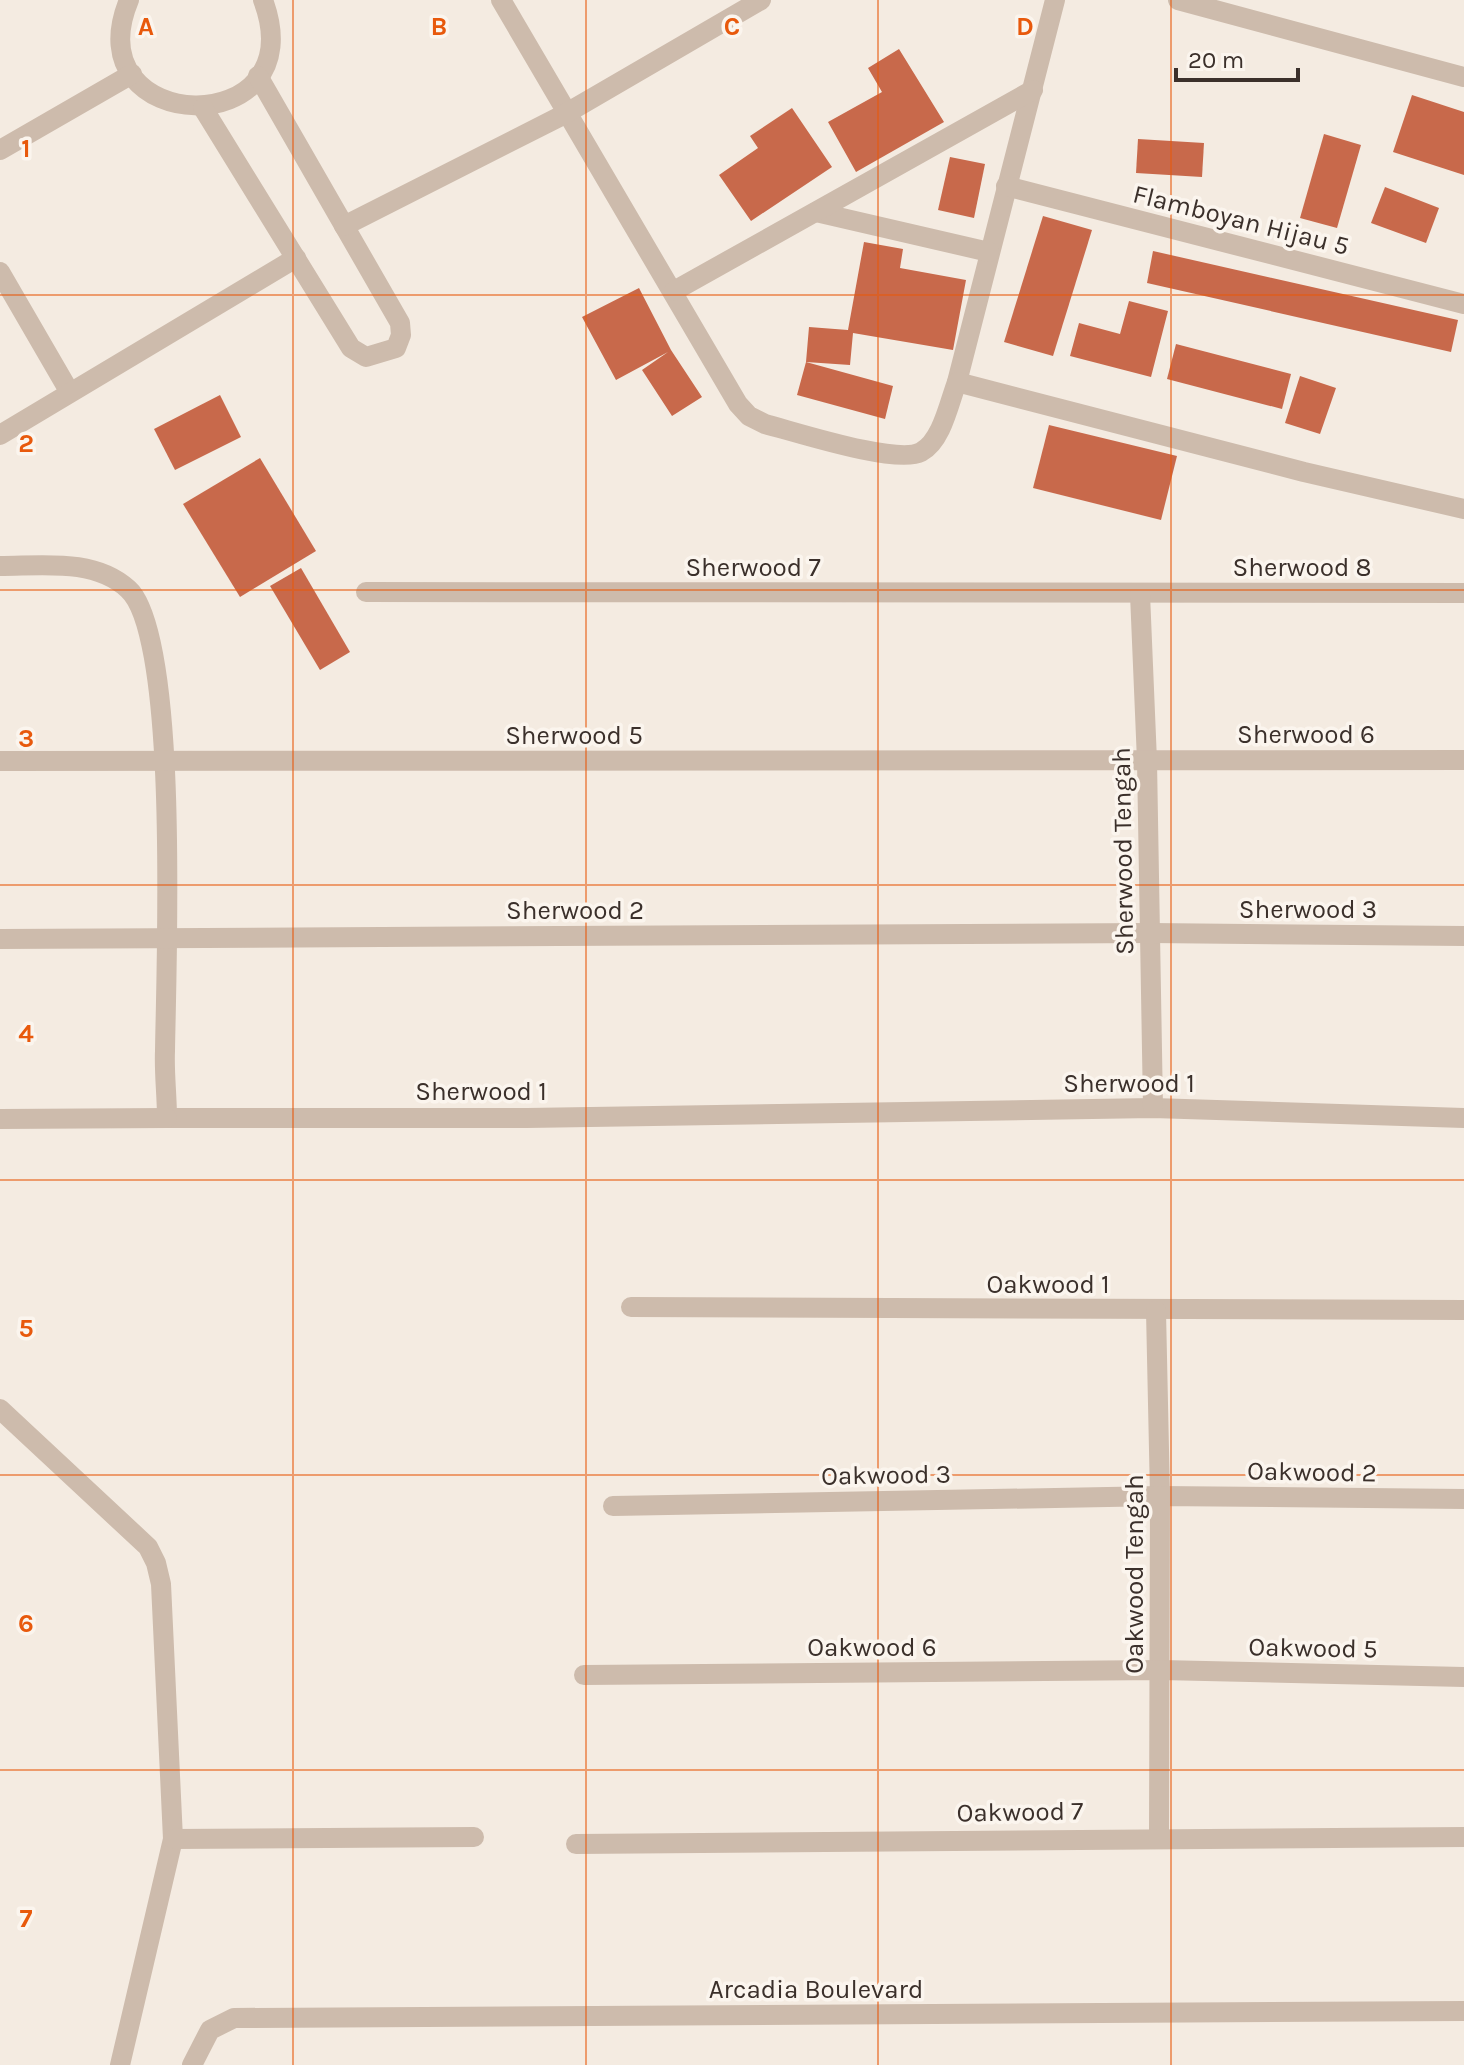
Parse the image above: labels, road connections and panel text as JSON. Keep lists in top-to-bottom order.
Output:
{
  "streets": {
    "street": [
      "Flamboyan Hijau 5",
      "Sherwood 7",
      "Sherwood 8",
      "Sherwood 6",
      "Sherwood 5",
      "Sherwood Tengah",
      "Sherwood 3",
      "Sherwood 2",
      "Sherwood 1",
      "Oakwood 1",
      "Oakwood 2",
      "Oakwood 3",
      "Oakwood Tengah",
      "Oakwood 6",
      "Oakwood 5",
      "Oakwood 7",
      "Arcadia Boulevard"
    ]
  },
  "crossings": [
    ["Sherwood 7", "Sherwood 8"],
    ["Sherwood 7", "Sherwood Tengah"],
    ["Sherwood 8", "Sherwood Tengah"],
    ["Sherwood 6", "Sherwood 5"],
    ["Sherwood 6", "Sherwood Tengah"],
    ["Sherwood 5", "Sherwood Tengah"],
    ["Sherwood Tengah", "Sherwood 3"],
    ["Sherwood Tengah", "Sherwood 2"],
    ["Sherwood Tengah", "Sherwood 1"],
    ["Sherwood 3", "Sherwood 2"],
    ["Oakwood 1", "Oakwood Tengah"],
    ["Oakwood 2", "Oakwood 3"],
    ["Oakwood 2", "Oakwood Tengah"],
    ["Oakwood 3", "Oakwood Tengah"],
    ["Oakwood Tengah", "Oakwood 6"],
    ["Oakwood Tengah", "Oakwood 5"],
    ["Oakwood Tengah", "Oakwood 7"],
    ["Oakwood 6", "Oakwood 5"]
  ],
  "scale_bar": "20 m",
  "grid": {
    "columns": [
      "A",
      "B",
      "C",
      "D"
    ],
    "rows": [
      "1",
      "2",
      "3",
      "4",
      "5",
      "6",
      "7"
    ]
  }
}
